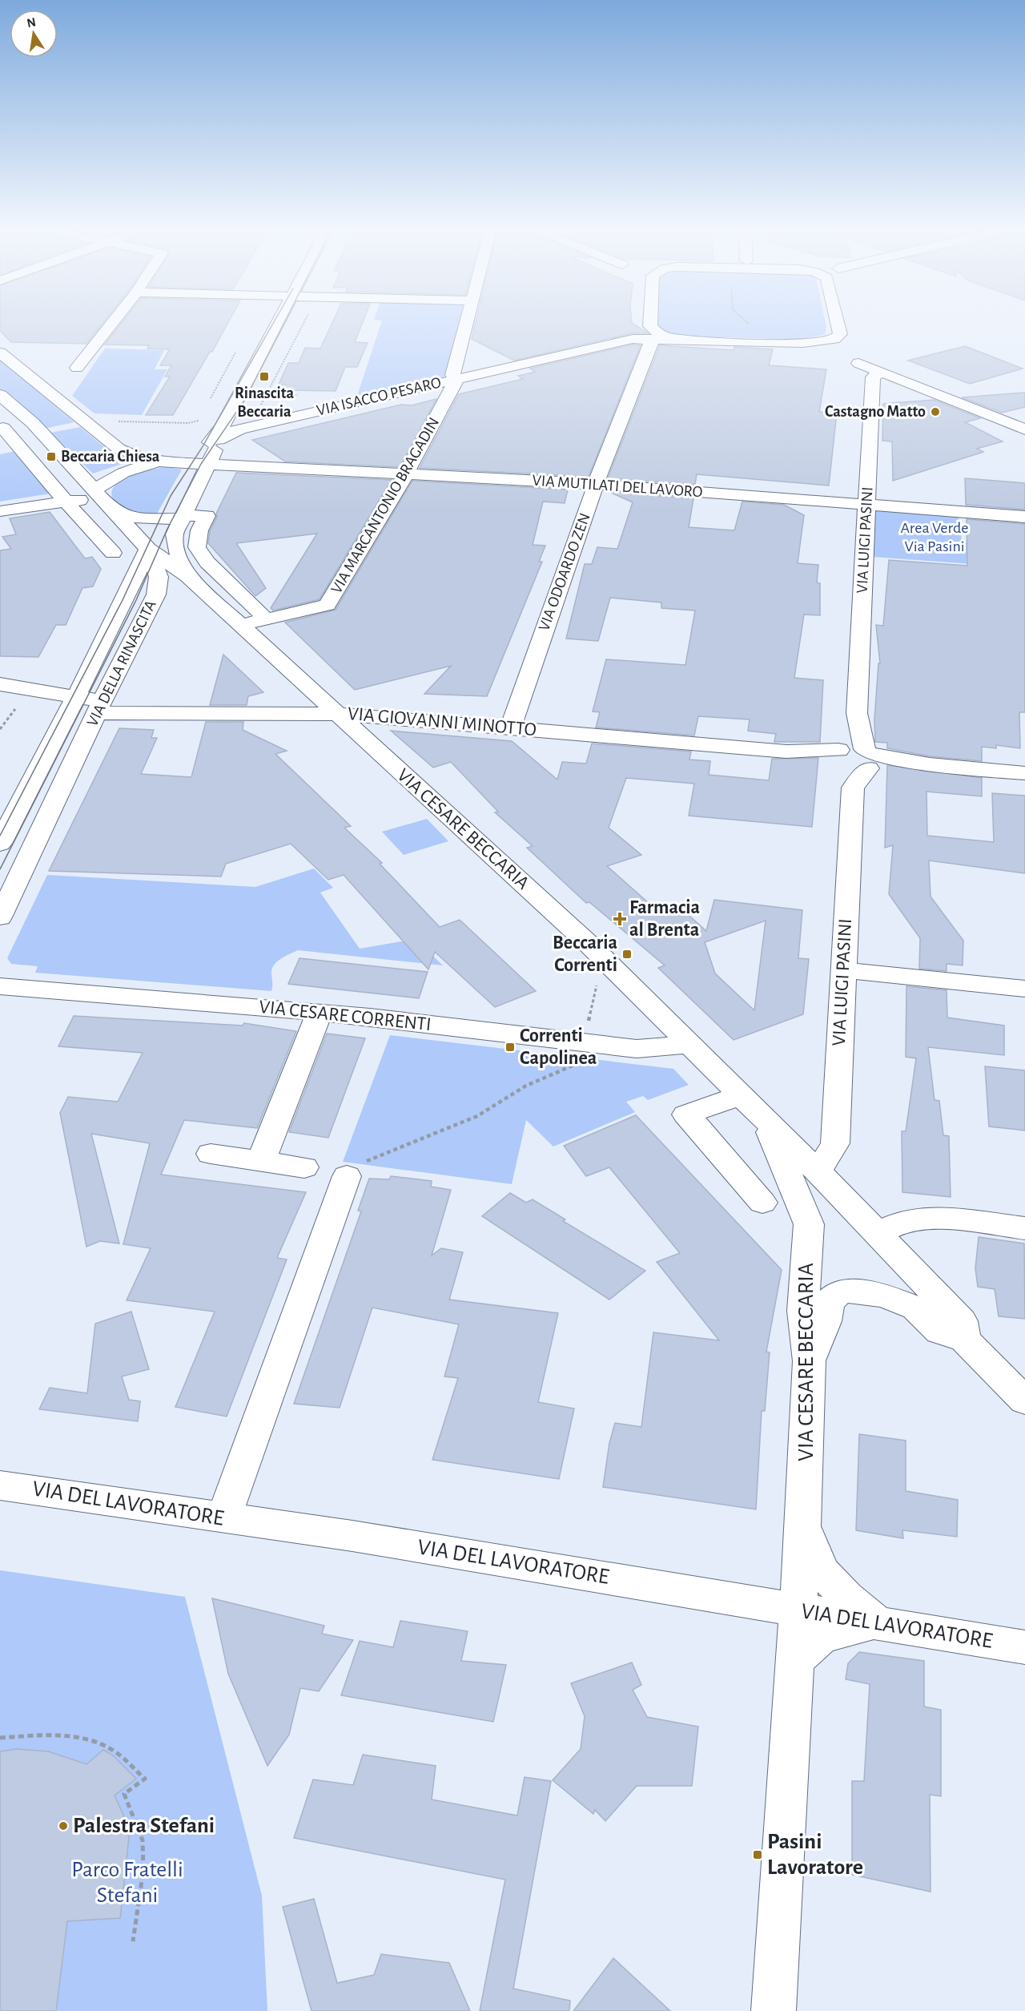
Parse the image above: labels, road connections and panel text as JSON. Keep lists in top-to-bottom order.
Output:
{
  "streets": {
    "street": [
      "VIA ISACCO PESARO",
      "VIA MUTILATI DEL LAVORO",
      "VIA MARCANTONIO BRAGADIN",
      "VIA LUIGI PASINI",
      "VIA ODOARDO ZEN",
      "VIA DELLA RINASCITA",
      "VIA GIOVANNI MINOTTO",
      "VIA CESARE BECCARIA",
      "VIA CESARE CORRENTI",
      "VIA DEL LAVORATORE"
    ]
  },
  "crossings": [
    ["VIA ISACCO PESARO", "VIA MARCANTONIO BRAGADIN"],
    ["VIA ISACCO PESARO", "VIA ODOARDO ZEN"],
    ["VIA MUTILATI DEL LAVORO", "VIA MARCANTONIO BRAGADIN"],
    ["VIA MUTILATI DEL LAVORO", "VIA LUIGI PASINI"],
    ["VIA MUTILATI DEL LAVORO", "VIA ODOARDO ZEN"],
    ["VIA MARCANTONIO BRAGADIN", "VIA CESARE BECCARIA"],
    ["VIA LUIGI PASINI", "VIA GIOVANNI MINOTTO"],
    ["VIA LUIGI PASINI", "VIA CESARE BECCARIA"],
    ["VIA ODOARDO ZEN", "VIA GIOVANNI MINOTTO"],
    ["VIA DELLA RINASCITA", "VIA GIOVANNI MINOTTO"],
    ["VIA DELLA RINASCITA", "VIA CESARE BECCARIA"],
    ["VIA GIOVANNI MINOTTO", "VIA CESARE BECCARIA"],
    ["VIA CESARE BECCARIA", "VIA CESARE CORRENTI"],
    ["VIA CESARE BECCARIA", "VIA DEL LAVORATORE"]
  ],
  "parks": ["Area Verde Via Pasini", "Parco Fratelli Stefani"],
  "places": {
    "transit": [
      "Rinascita Beccaria",
      "Beccaria Chiesa",
      "Beccaria Correnti",
      "Correnti Capolinea",
      "Pasini Lavoratore"
    ],
    "other": ["Castagno Matto", "Palestra Stefani"],
    "health": ["Farmacia al Brenta"]
  },
  "north": "top"
}
